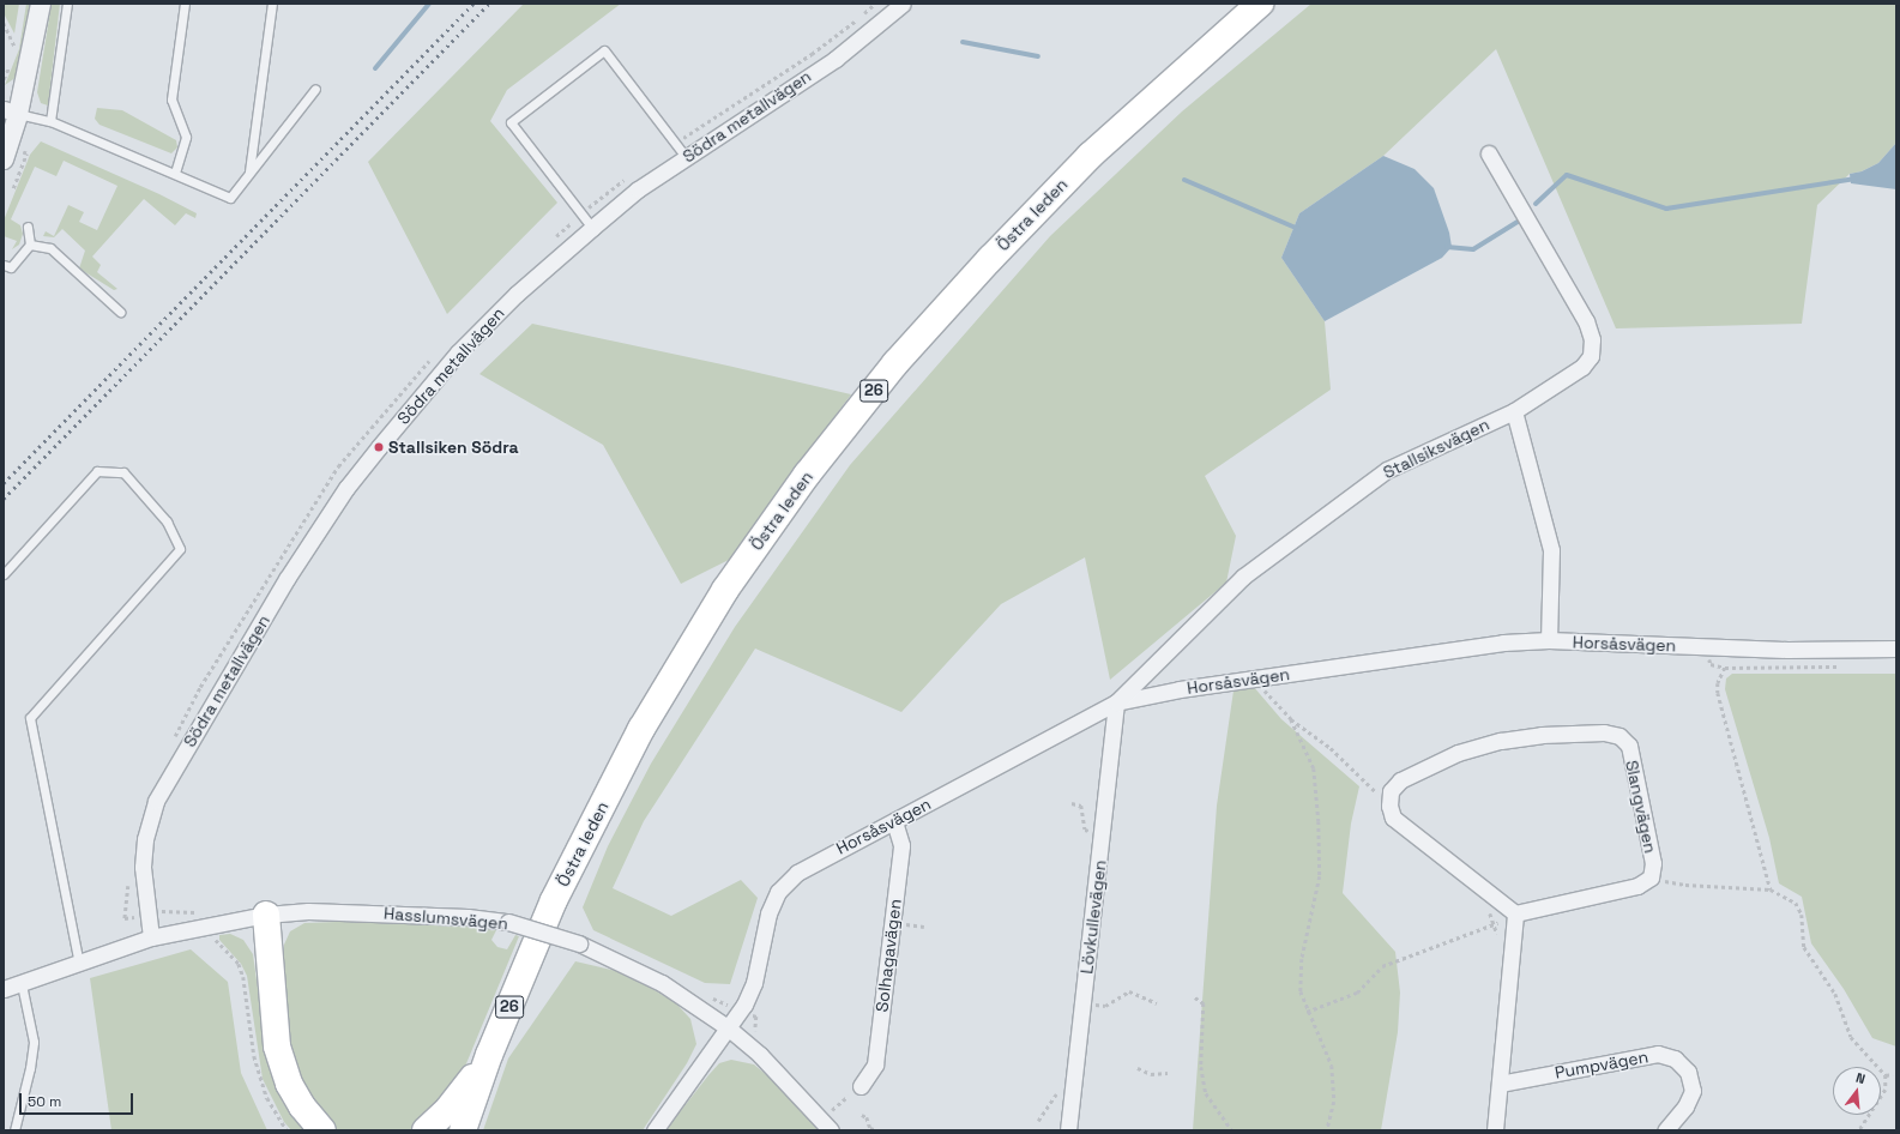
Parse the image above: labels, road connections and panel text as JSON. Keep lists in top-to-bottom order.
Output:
{
  "streets": {
    "highway": ["Östra leden", "26"],
    "street": [
      "Södra metallvägen",
      "Stallsiksvägen",
      "Horsåsvägen",
      "Slangvägen",
      "Lövkullevägen",
      "Hasslumsvägen",
      "Solhagavägen",
      "Pumpvägen"
    ]
  },
  "crossings": [
    ["Södra metallvägen", "Hasslumsvägen"],
    ["Stallsiksvägen", "Horsåsvägen"],
    ["Stallsiksvägen", "Lövkullevägen"],
    ["Horsåsvägen", "Lövkullevägen"],
    ["Horsåsvägen", "Hasslumsvägen"],
    ["Horsåsvägen", "Solhagavägen"]
  ],
  "places": ["Stallsiken Södra"],
  "scale_bar": "50 m",
  "north": "top"
}
